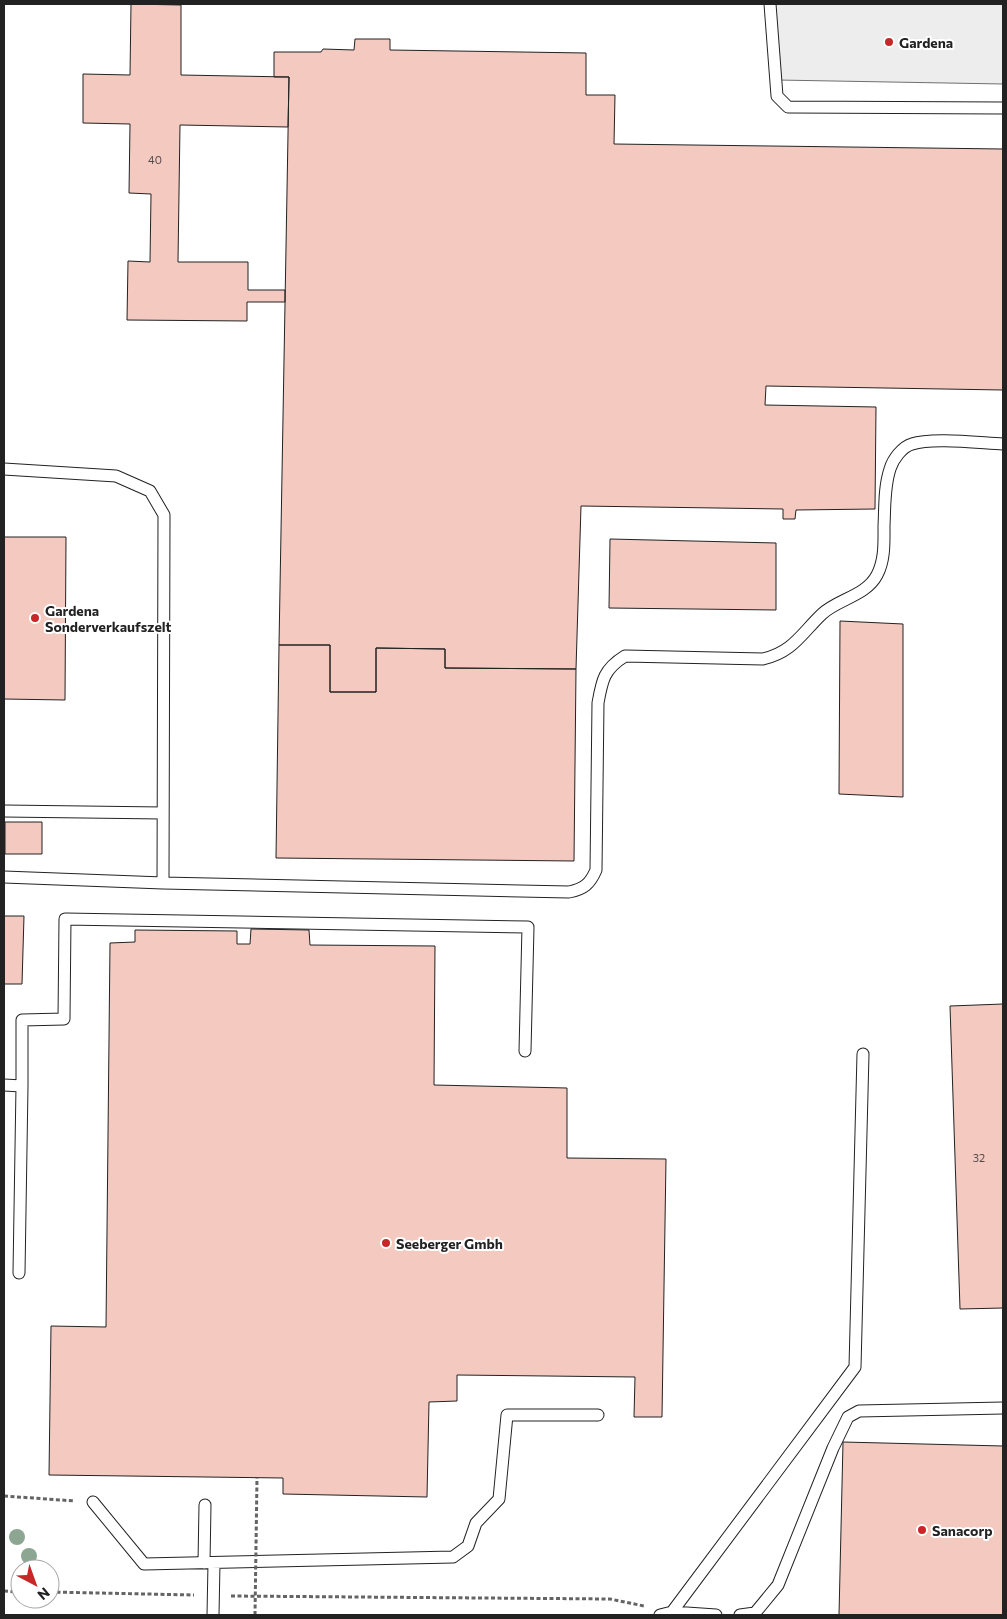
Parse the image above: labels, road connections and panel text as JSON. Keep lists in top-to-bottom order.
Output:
{
  "places": [
    "Gardena",
    "Gardena Sonderverkaufszelt",
    "Seeberger Gmbh",
    "Sanacorp"
  ],
  "house_numbers": ["40", "32"],
  "north": "bottom right"
}
